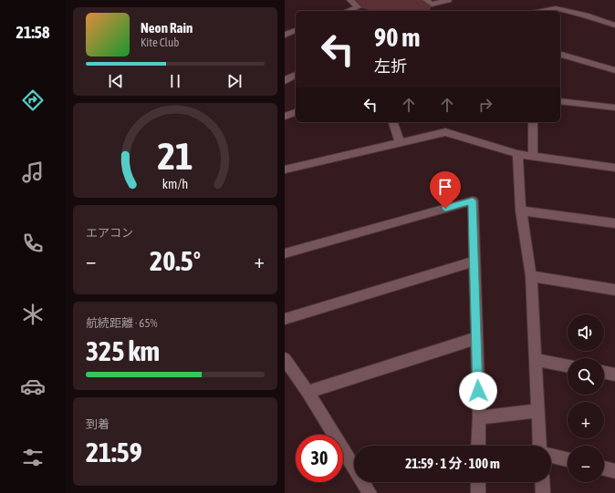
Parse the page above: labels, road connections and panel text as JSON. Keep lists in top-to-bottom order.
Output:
{
  "page": {
    "tabs": "21:58",
    "turn": ["90 m", "左折"],
    "song": ["Neon Rain", "Kite Club"],
    "tile": [
      "エアコン",
      ["航続距離 · 65%", "325 km"],
      ["到着", "21:59"]
    ],
    "heat": ["−", "20.5°", "+"],
    "map_buttons": ["+", "−"],
    "limit": "30",
    "trip": "21:59 · 1 分 · 100 m",
    "gauge": ["21", "km/h"]
  }
}
